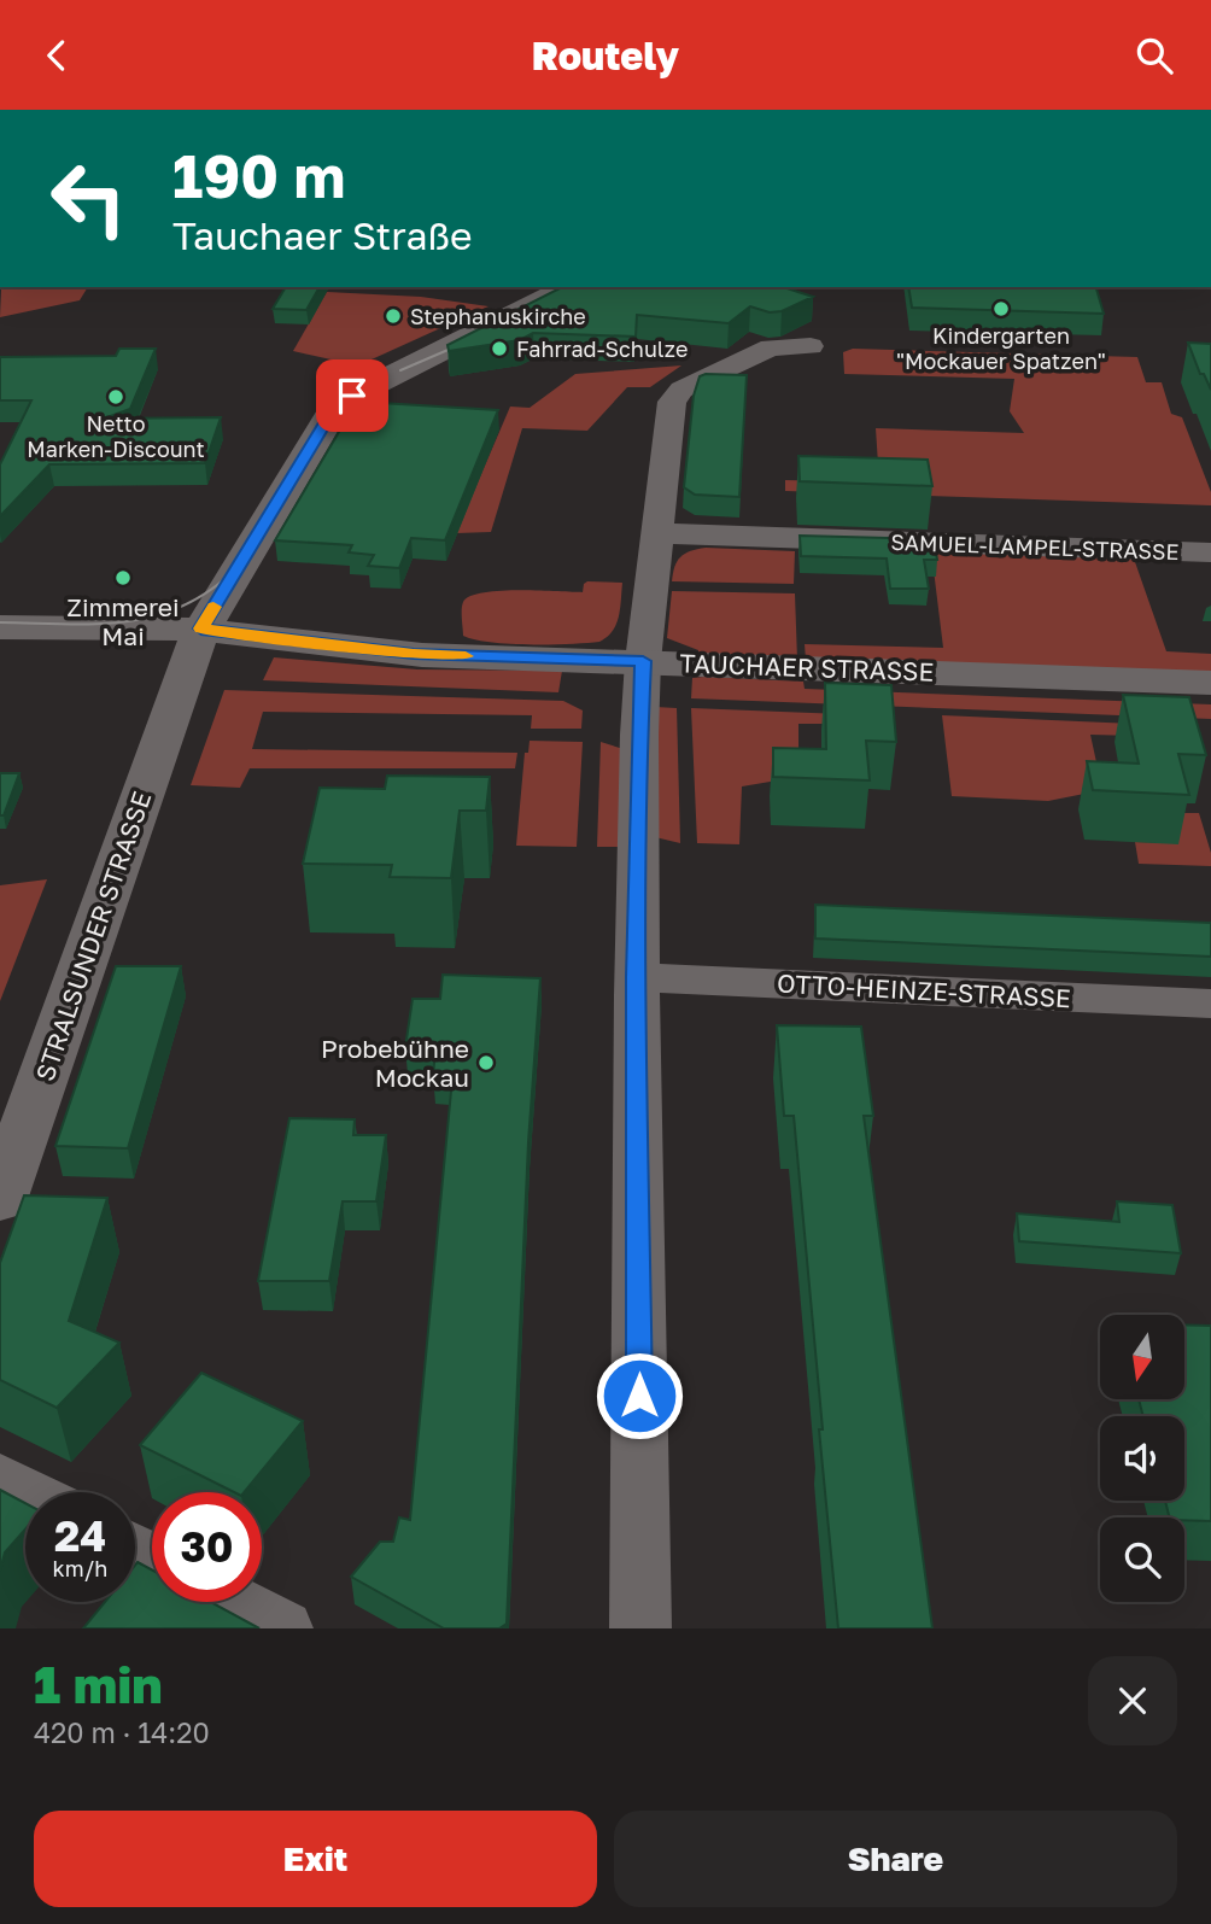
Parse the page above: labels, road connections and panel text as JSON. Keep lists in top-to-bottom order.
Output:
{
  "streets": {
    "street": [
      "SAMUEL-LAMPEL-STRASSE",
      "TAUCHAER STRASSE",
      "STRALSUNDER STRASSE",
      "OTTO-HEINZE-STRASSE"
    ]
  },
  "crossings": [
    ["TAUCHAER STRASSE", "STRALSUNDER STRASSE"]
  ],
  "places": [
    "Kindergarten \"Mockauer Spatzen\"",
    "Stephanuskirche",
    "Fahrrad-Schulze",
    "Netto Marken-Discount",
    "Zimmerei Mai",
    "Probebühne Mockau"
  ],
  "north": "bottom",
  "page": {
    "header": "Routely",
    "turn": ["190 m", "Tauchaer Straße"],
    "speed": "24 km/h",
    "limit": "30",
    "heading": ["1 min", "420 m · 14:20"],
    "buttons": ["Exit", "Share"]
  }
}
